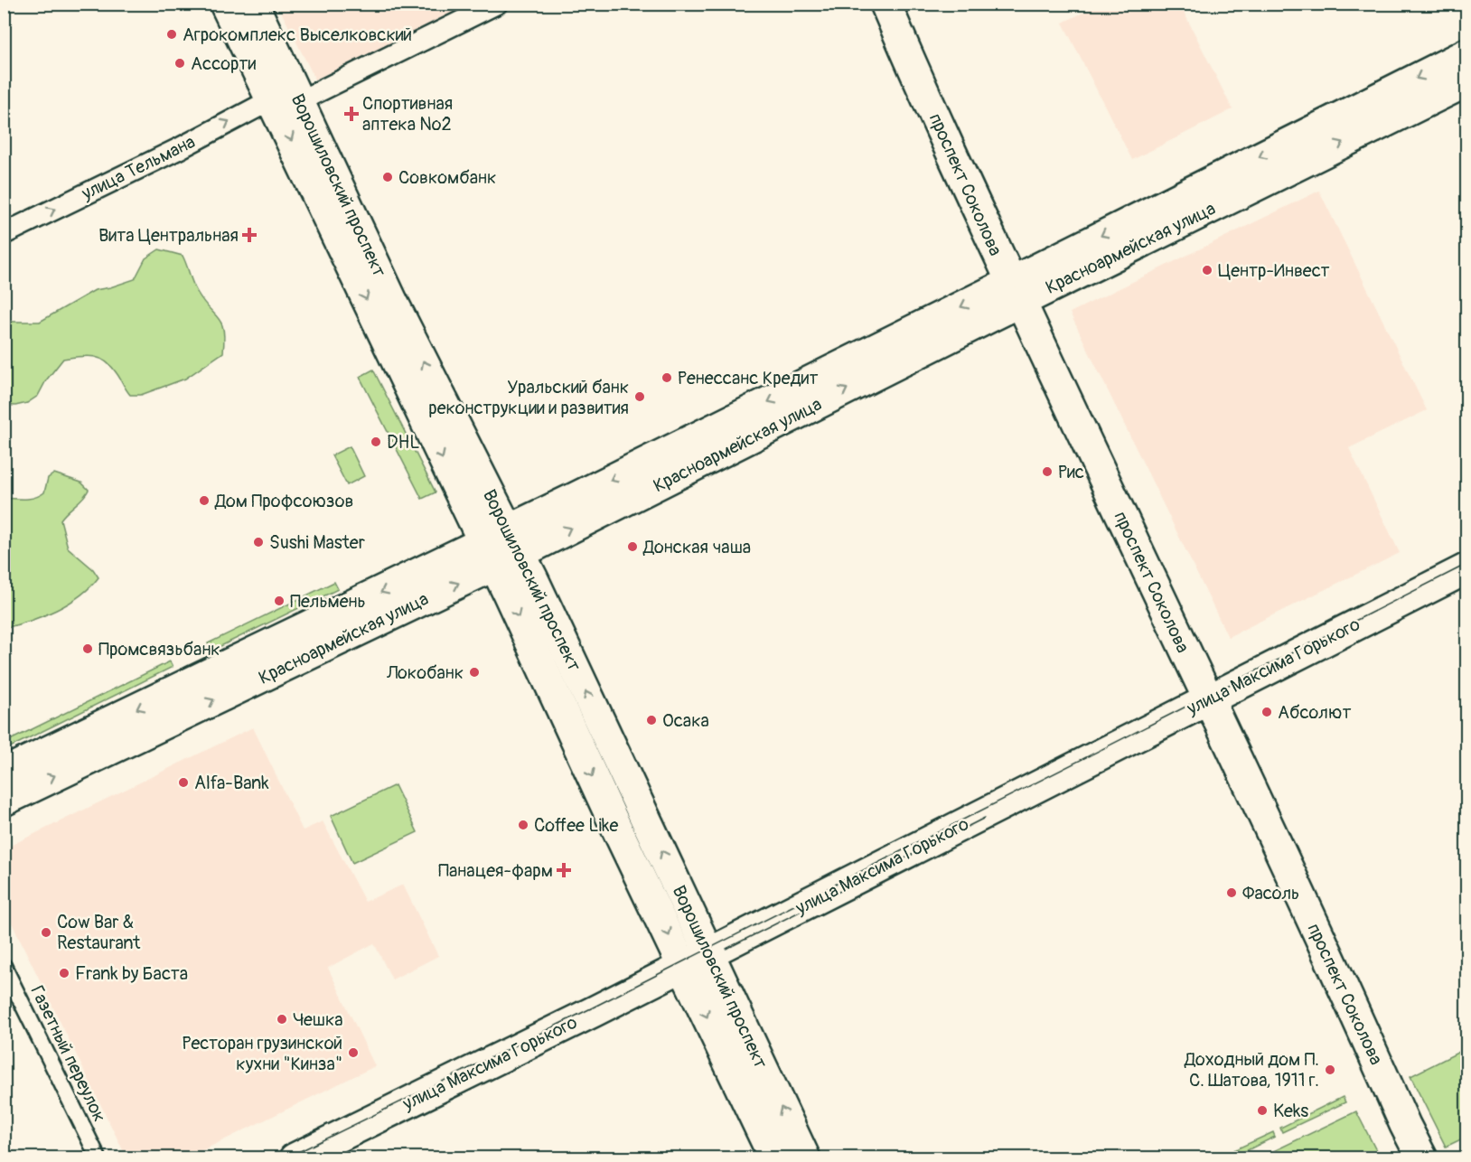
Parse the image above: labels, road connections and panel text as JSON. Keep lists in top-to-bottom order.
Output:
{
  "streets": {
    "main road": [
      "проспект Соколова",
      "Ворошиловский проспект",
      "Красноармейская улица",
      "улица Максима Горького"
    ],
    "street": ["улица Тельмана", "Газетный переулок"]
  },
  "crossings": [
    ["улица Тельмана", "Ворошиловский проспект"],
    ["проспект Соколова", "Красноармейская улица"],
    ["проспект Соколова", "улица Максима Горького"],
    ["Ворошиловский проспект", "Красноармейская улица"],
    ["Ворошиловский проспект", "улица Максима Горького"]
  ],
  "one_way": ["улица Тельмана"],
  "places": {
    "other": [
      "Агрокомплекс Выселковский",
      "Ассорти",
      "Совкомбанк",
      "Центр-Инвест",
      "Ренессанс Кредит",
      "Уральский банк реконструкции и развития",
      "DHL",
      "Рис",
      "Дом Профсоюзов",
      "Sushi Master",
      "Донская чаша",
      "Пельмень",
      "Промсвязьбанк",
      "Локобанк",
      "Абсолют",
      "Осака",
      "Alfa-Bank",
      "Coffee Like",
      "Фасоль",
      "Cow Bar & Restaurant",
      "Frank by Баста",
      "Чешка",
      "Ресторан грузинской кухни \"Кинза\"",
      "Доходный дом П. С. Шатова, 1911 г.",
      "Keks"
    ],
    "health": ["Спортивная аптека №2", "Вита Центральная", "Панацея-фарм"]
  }
}
